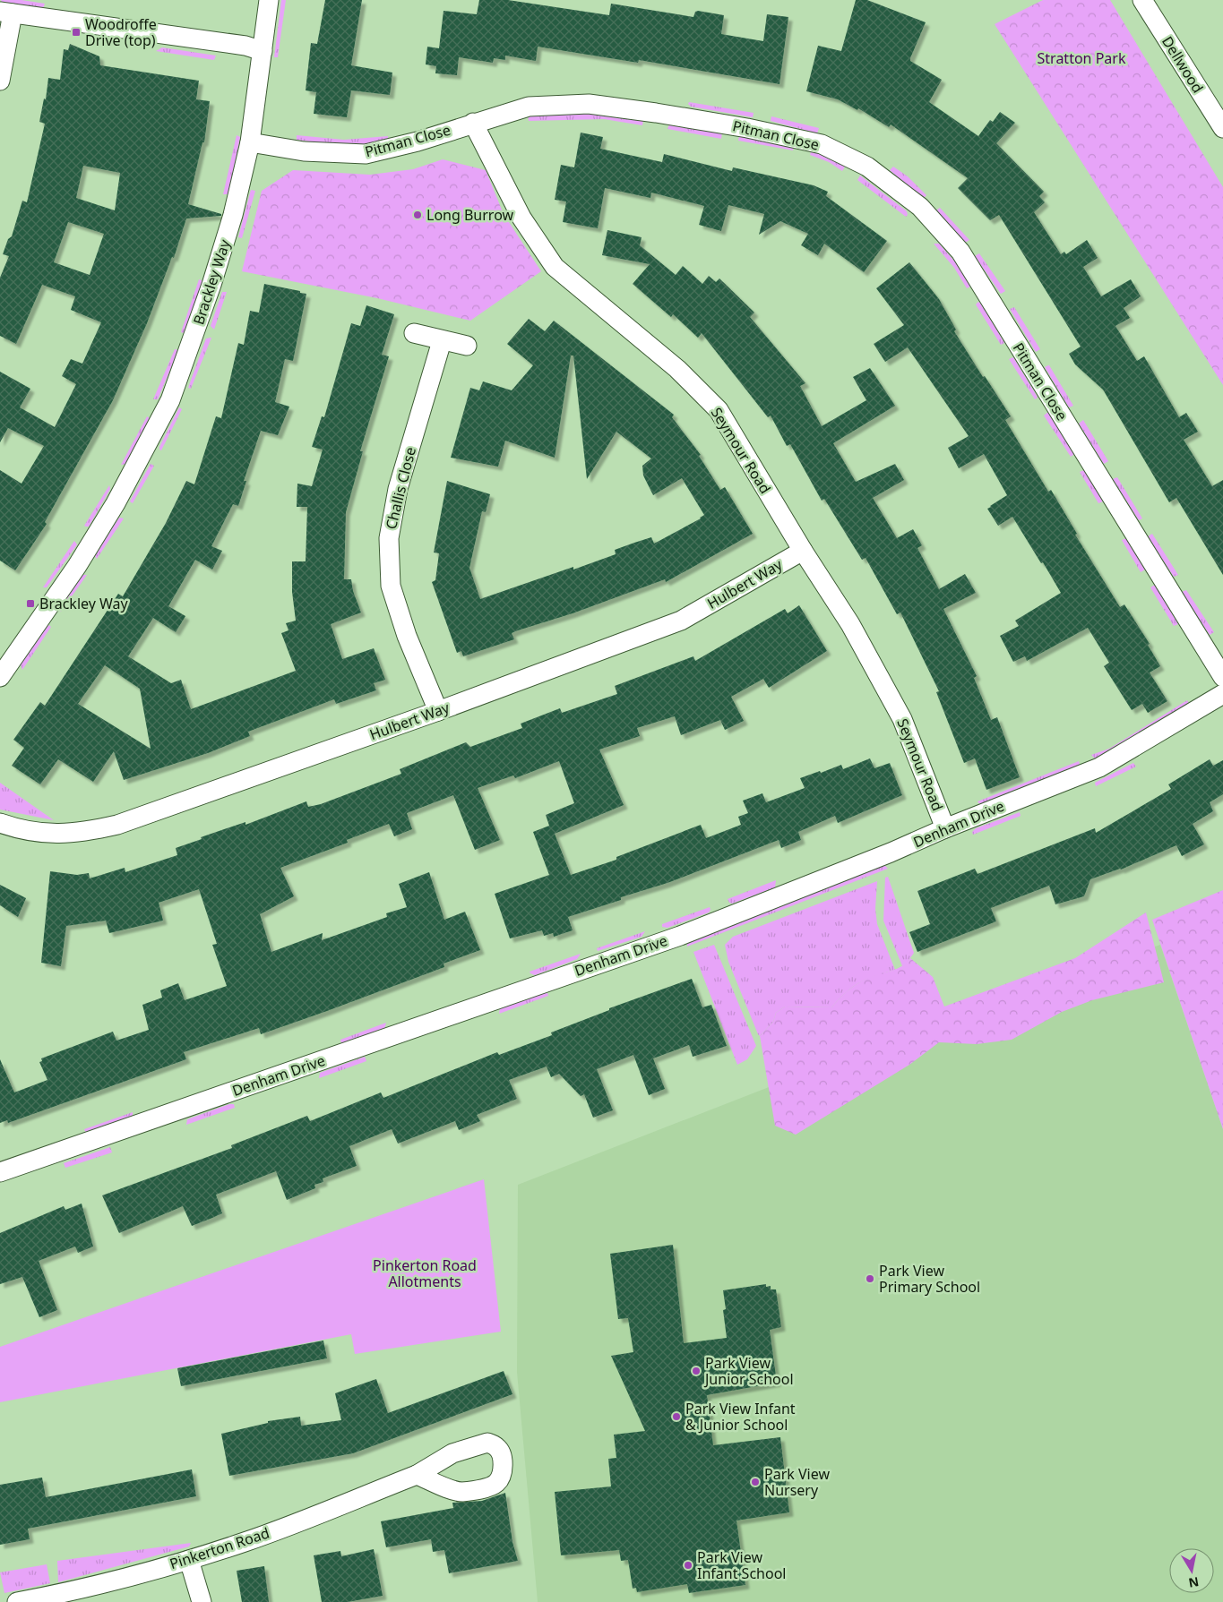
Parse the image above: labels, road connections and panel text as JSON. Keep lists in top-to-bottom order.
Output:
{
  "streets": {
    "street": [
      "Dellwood",
      "Pitman Close",
      "Brackley Way",
      "Seymour Road",
      "Challis Close",
      "Hulbert Way",
      "Denham Drive",
      "Pinkerton Road"
    ]
  },
  "crossings": [
    ["Pitman Close", "Brackley Way"],
    ["Pitman Close", "Seymour Road"],
    ["Seymour Road", "Hulbert Way"],
    ["Seymour Road", "Denham Drive"],
    ["Challis Close", "Hulbert Way"]
  ],
  "parks": ["Stratton Park", "Pinkerton Road Allotments"],
  "places": {
    "transit": ["Woodroffe Drive (top)", "Brackley Way"],
    "other": [
      "Long Burrow",
      "Park View Primary School",
      "Park View Junior School",
      "Park View Infant & Junior School",
      "Park View Nursery",
      "Park View Infant School"
    ]
  },
  "north": "bottom"
}
